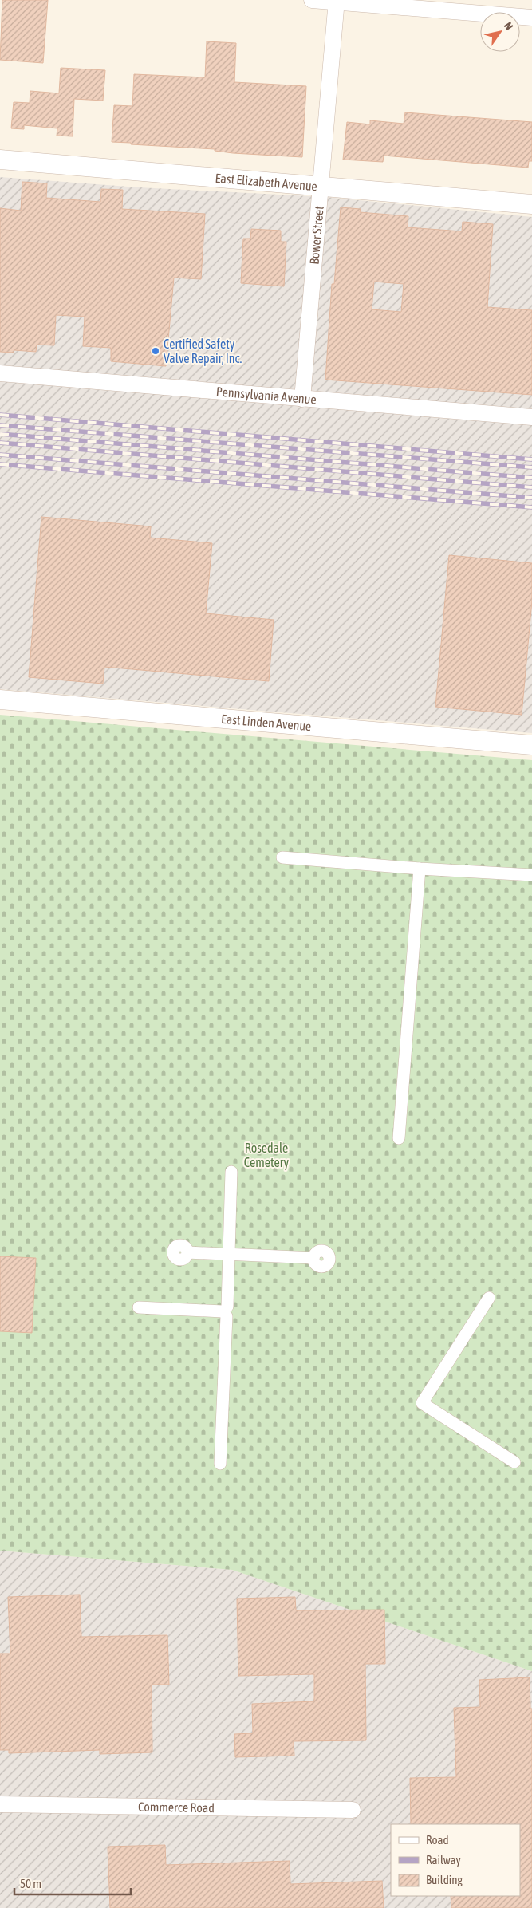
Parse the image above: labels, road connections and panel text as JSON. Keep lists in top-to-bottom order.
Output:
{
  "streets": {
    "street": [
      "East Elizabeth Avenue",
      "Bower Street",
      "Pennsylvania Avenue",
      "East Linden Avenue",
      "Commerce Road"
    ]
  },
  "crossings": [
    ["East Elizabeth Avenue", "Bower Street"],
    ["Bower Street", "Pennsylvania Avenue"]
  ],
  "parks": ["Rosedale Cemetery"],
  "places": ["Certified Safety Valve Repair, Inc."],
  "legend": ["Road", "Railway", "Building"],
  "scale_bar": "50 m",
  "north": "top right"
}
